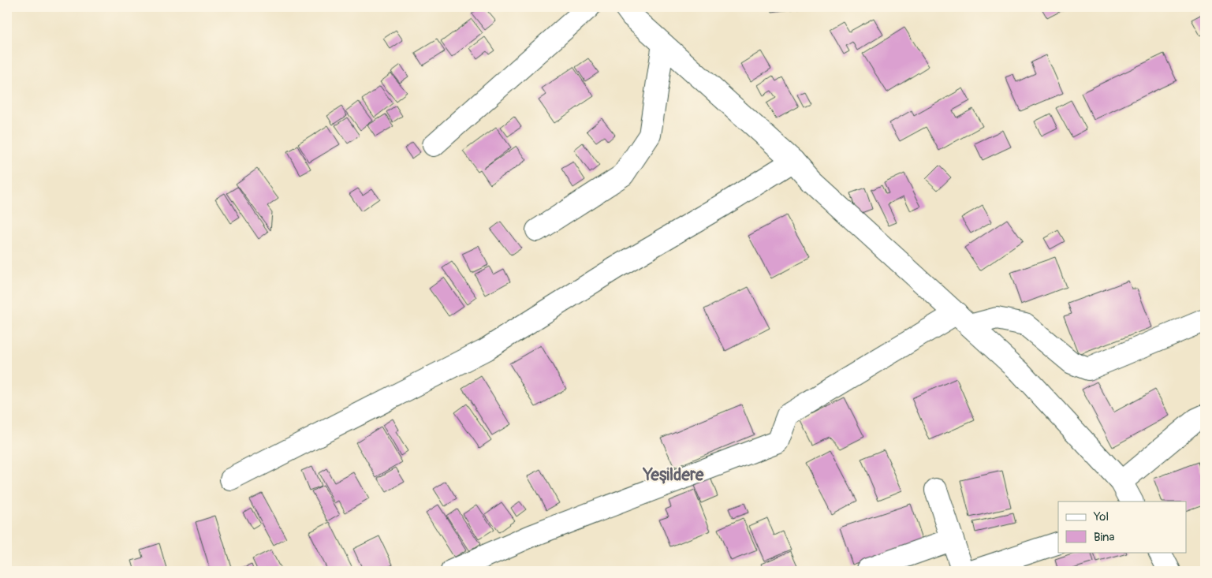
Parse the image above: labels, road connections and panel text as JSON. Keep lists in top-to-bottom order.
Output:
{
  "districts": ["Yeşildere"],
  "legend": ["Yol", "Bina"]
}
